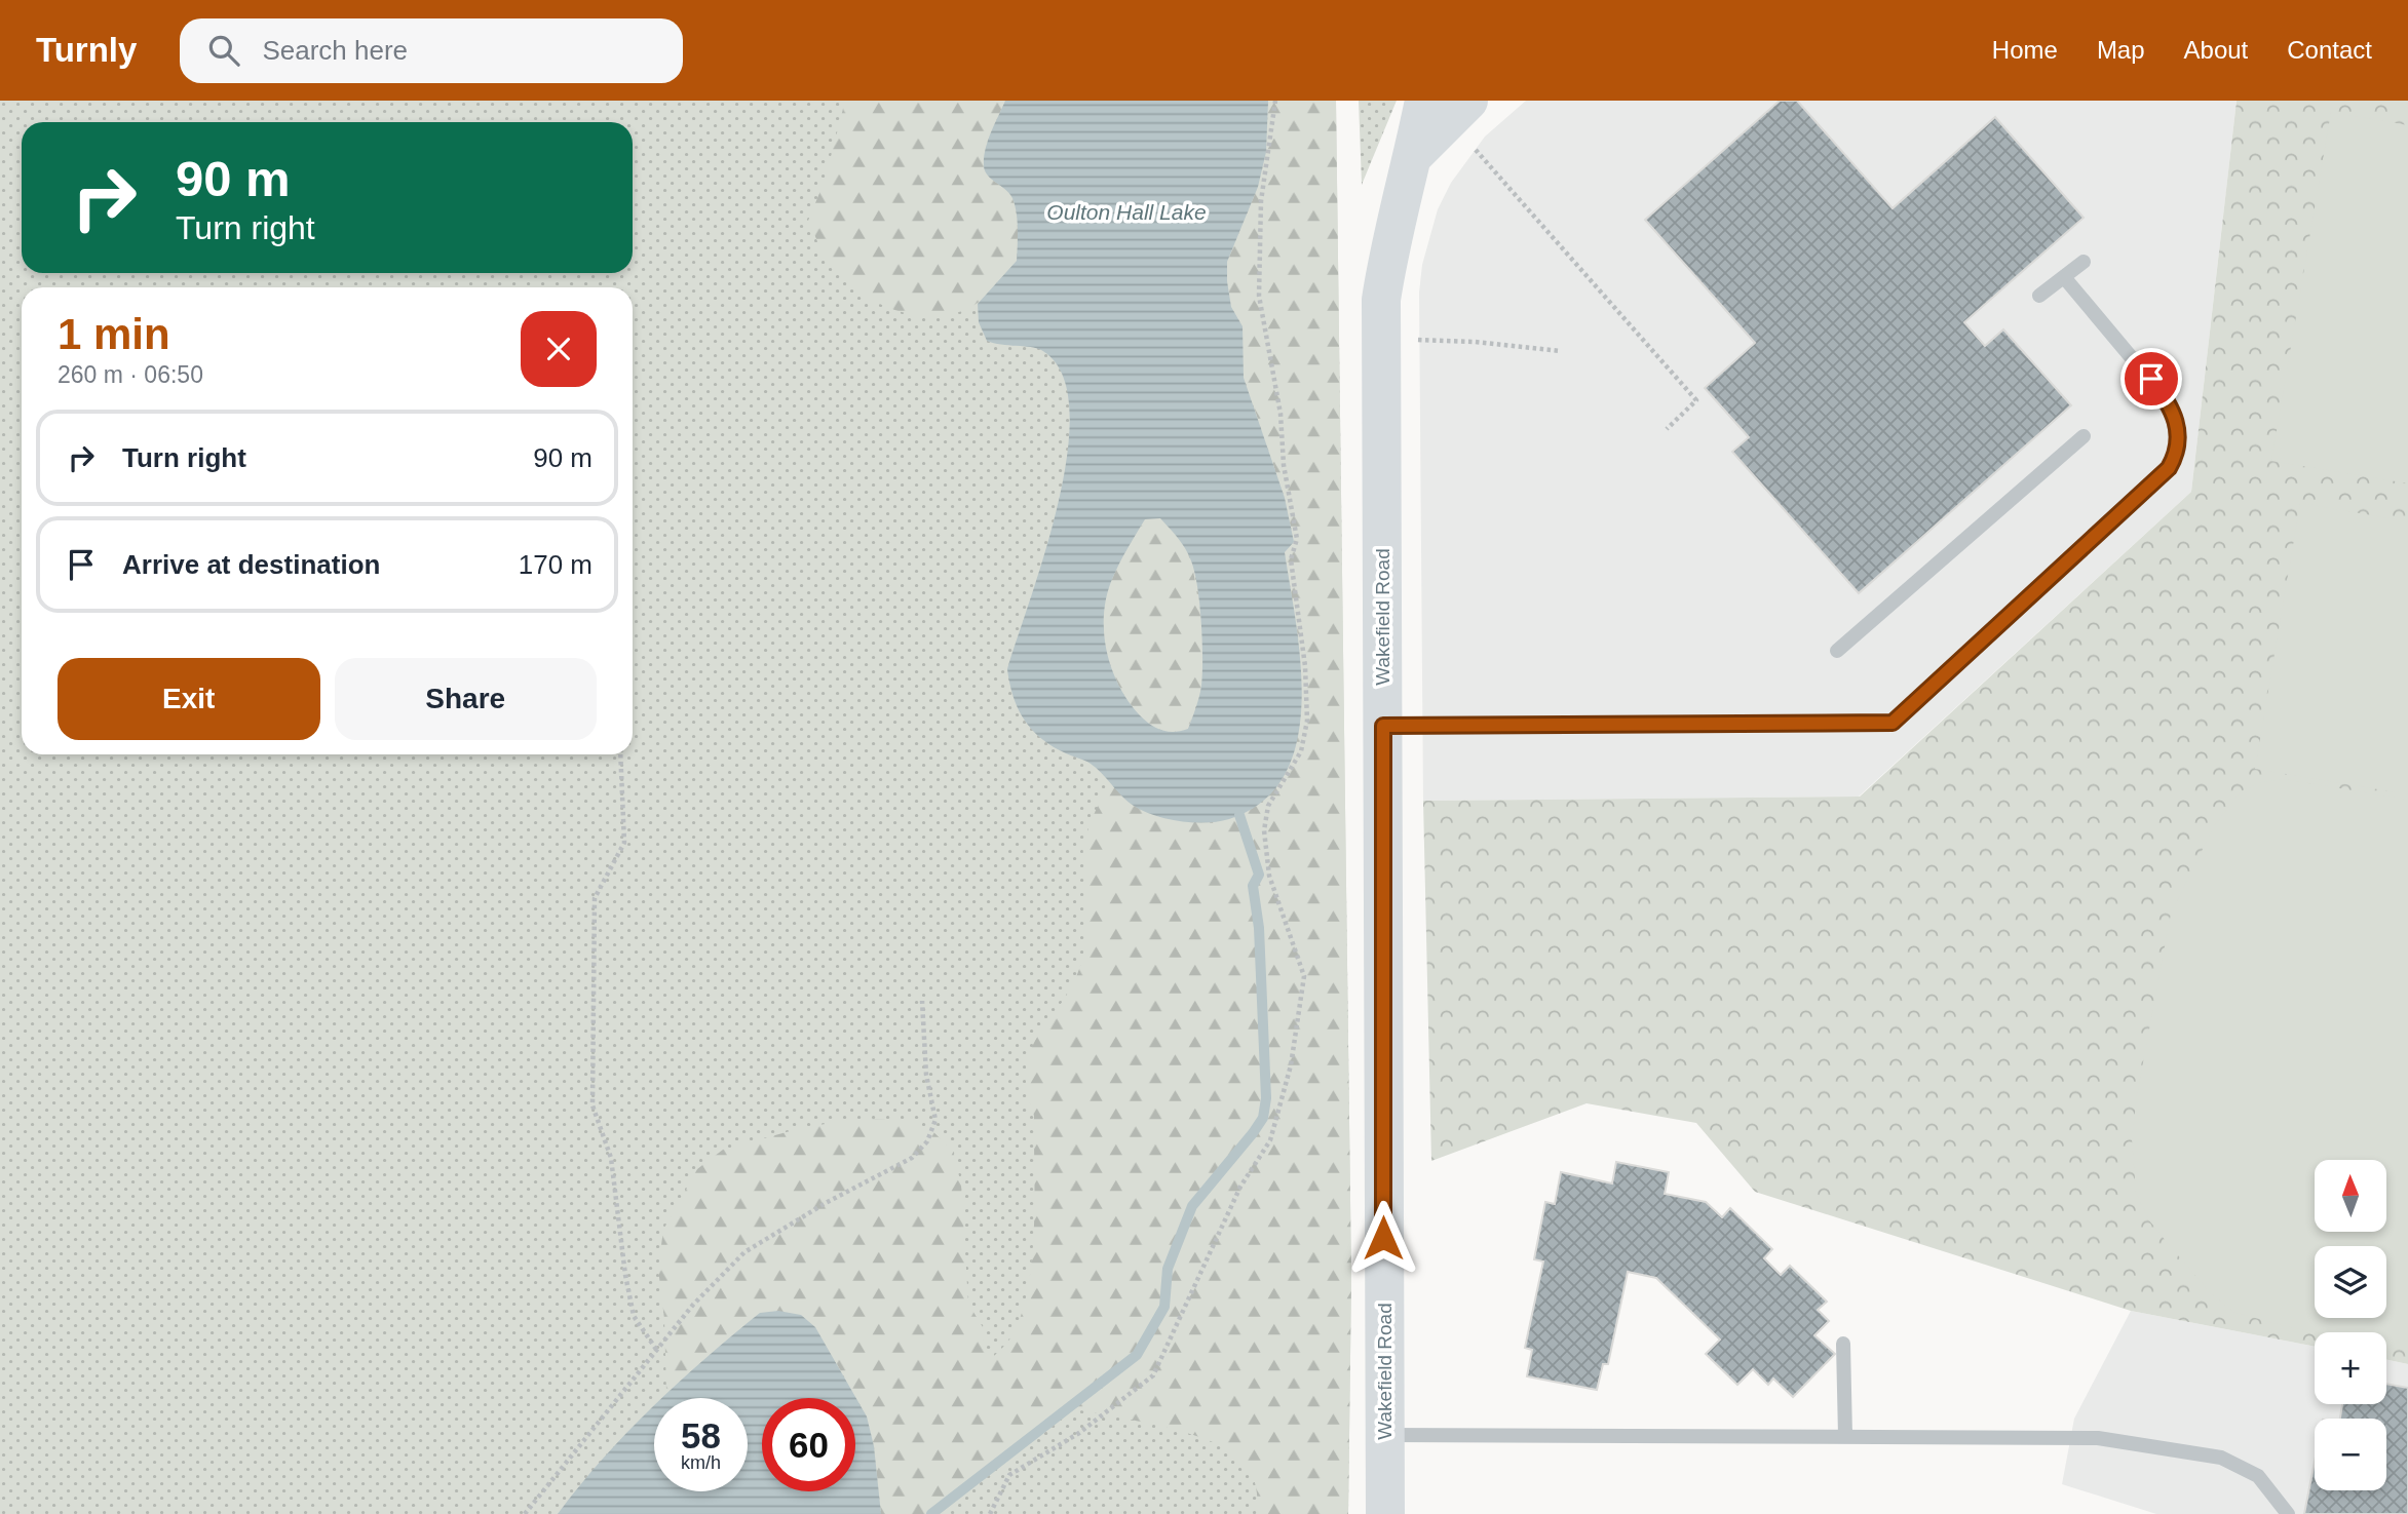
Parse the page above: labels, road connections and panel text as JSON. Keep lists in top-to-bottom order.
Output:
{
  "streets": {
    "main road": ["Wakefield Road"]
  },
  "water": ["Oulton Hall Lake"],
  "north": "top",
  "page": {
    "header": "Turnly",
    "search": "Search here",
    "nav": [
      "Home",
      "Map",
      "About",
      "Contact"
    ],
    "turn": ["90 m", "Turn right"],
    "heading": ["1 min", "260 m · 06:50"],
    "list": [
      {
        "name": "Turn right",
        "value": "90 m"
      },
      {
        "name": "Arrive at destination",
        "value": "170 m"
      }
    ],
    "buttons": ["Exit", "Share"],
    "map_buttons": ["+", "−"],
    "speed": "58 km/h",
    "limit": "60"
  }
}
